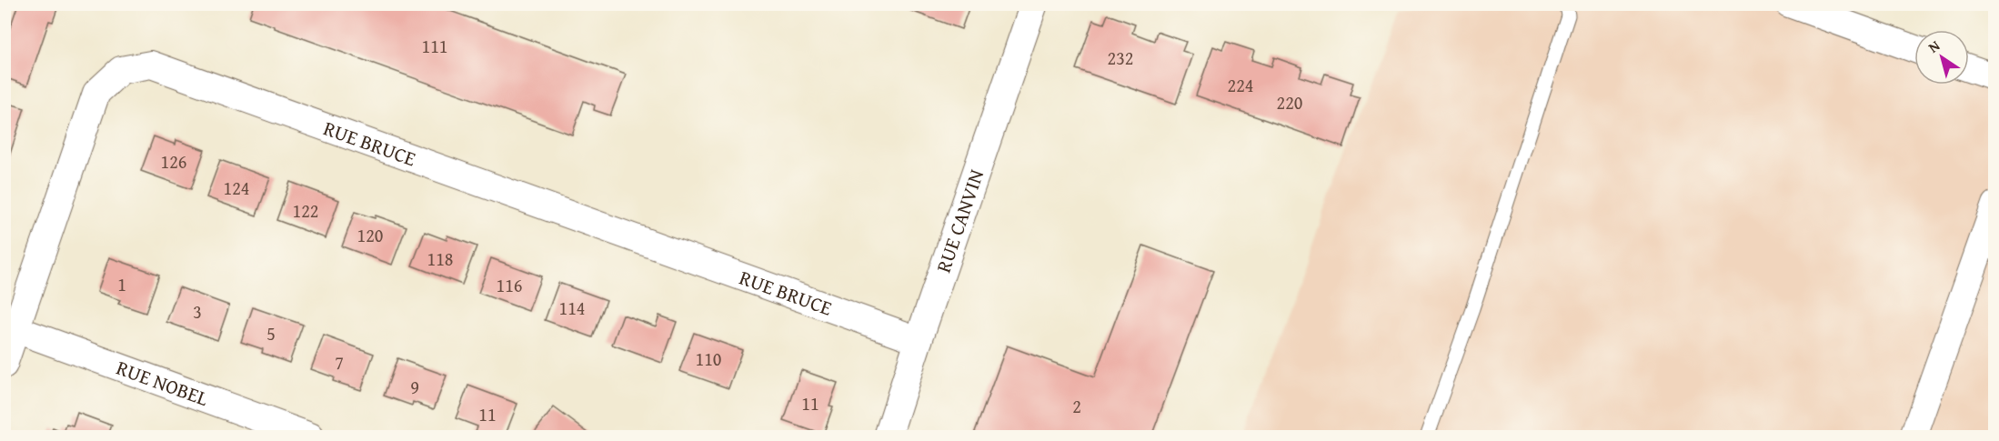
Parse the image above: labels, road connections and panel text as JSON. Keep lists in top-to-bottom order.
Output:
{
  "streets": {
    "street": ["RUE BRUCE", "RUE CANVIN", "RUE NOBEL"]
  },
  "crossings": [
    ["RUE BRUCE", "RUE CANVIN"],
    ["RUE BRUCE", "RUE NOBEL"]
  ],
  "house_numbers": [
    "111",
    "232",
    "224",
    "220",
    "126",
    "124",
    "122",
    "120",
    "118",
    "1",
    "116",
    "114",
    "3",
    "5",
    "110",
    "7",
    "9",
    "11",
    "2",
    "11"
  ],
  "north": "top left"
}
